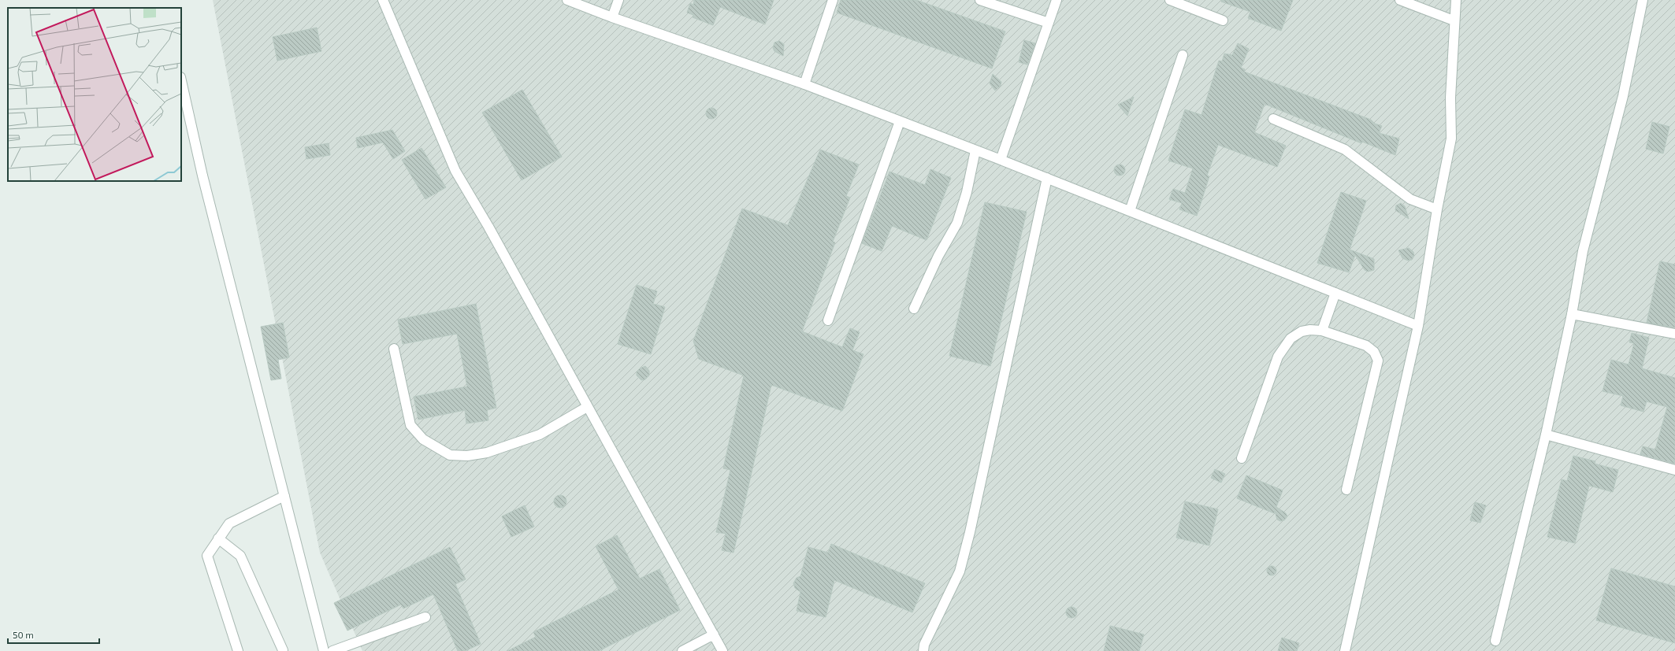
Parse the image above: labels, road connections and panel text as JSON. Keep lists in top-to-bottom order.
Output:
{
  "scale_bar": "50 m"
}
